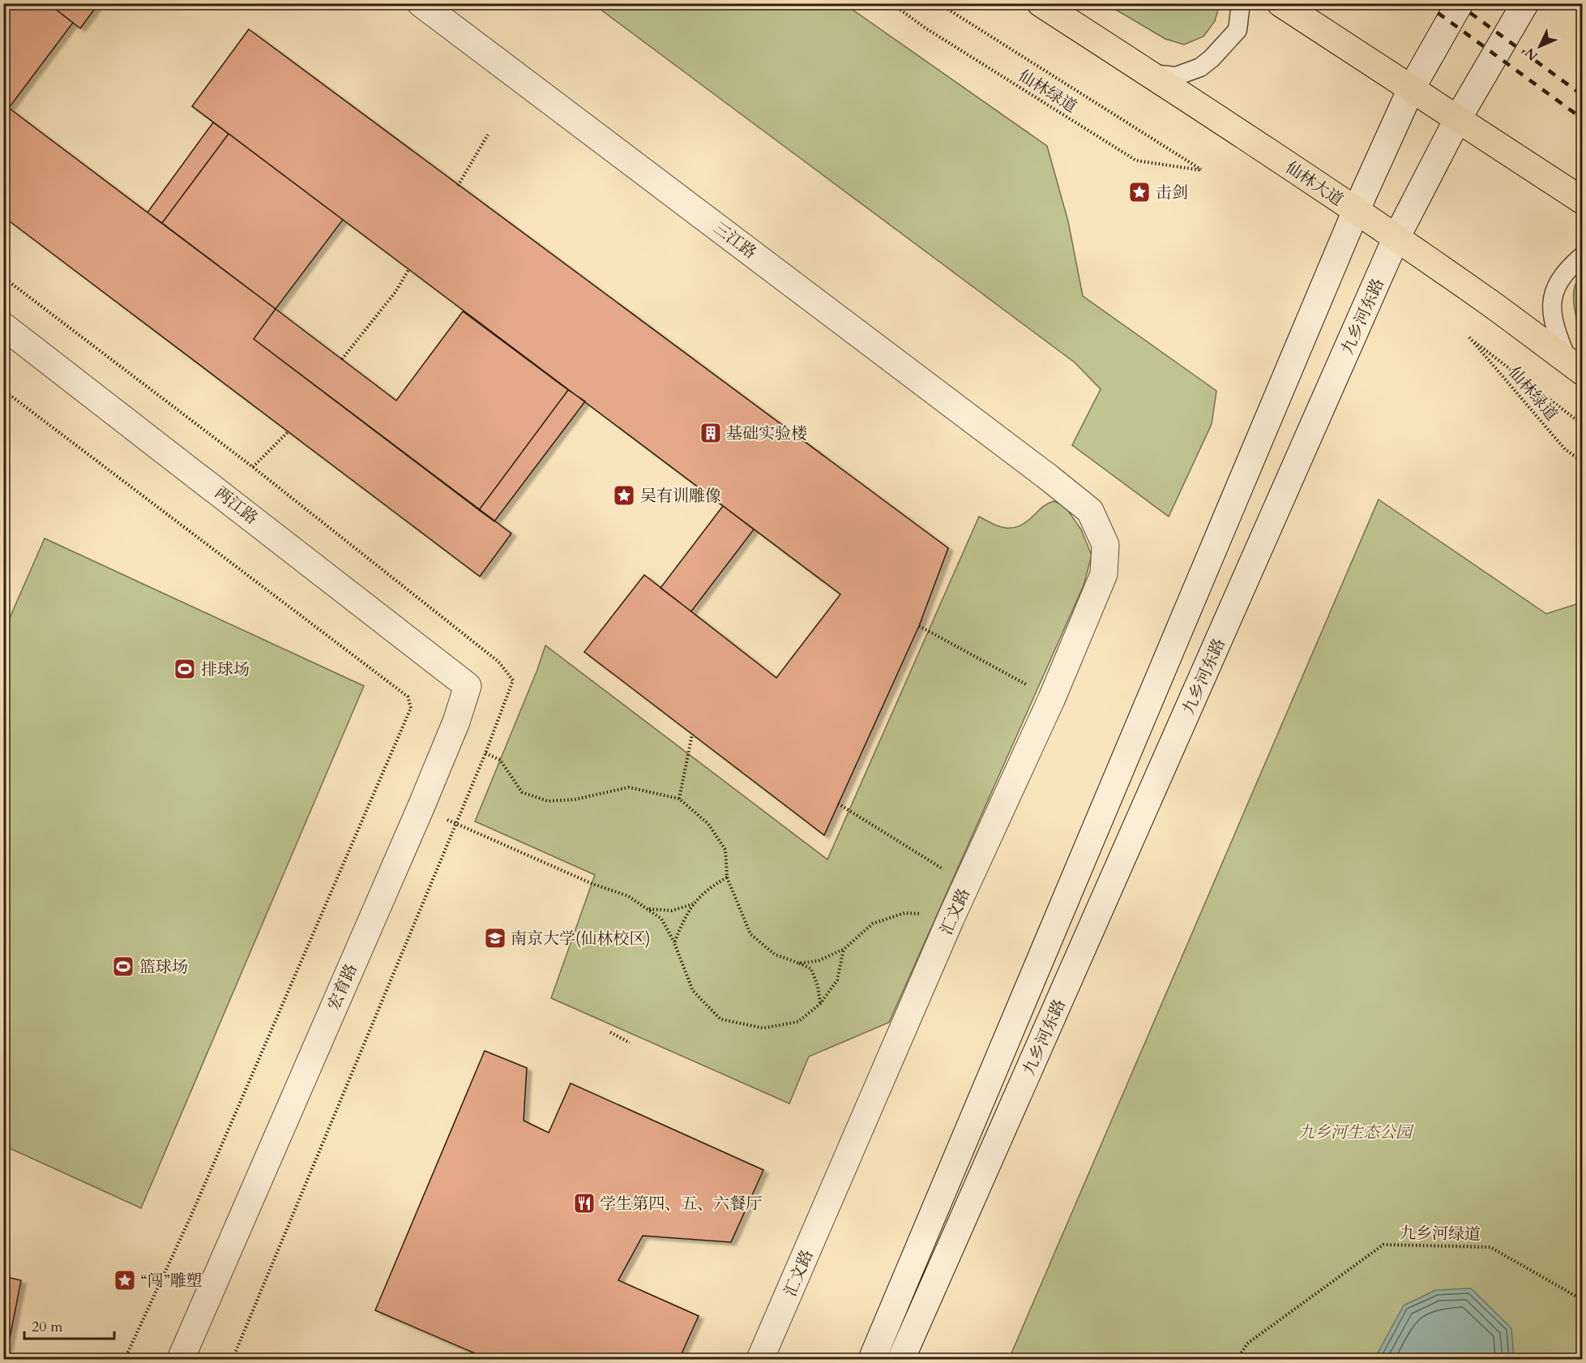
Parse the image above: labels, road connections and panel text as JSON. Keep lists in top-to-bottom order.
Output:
{
  "streets": {
    "main road": ["仙林大道"],
    "street": [
      "三江路",
      "九乡河东路",
      "两江路",
      "汇文路",
      "宏育路"
    ],
    "path": ["仙林绿道", "九乡河绿道"]
  },
  "crossings": [
    ["仙林大道", "九乡河东路"],
    ["三江路", "汇文路"],
    ["两江路", "宏育路"]
  ],
  "parks": ["九乡河生态公园"],
  "places": {
    "place": ["击剑", "吴有训雕像", "“闯”雕塑"],
    "building": ["基础实验楼"],
    "sports": ["排球场", "篮球场"],
    "school or university": ["南京大学(仙林校区)"],
    "restaurant": ["学生第四、五、六餐厅"]
  },
  "scale_bar": "20 m",
  "north": "bottom left"
}
